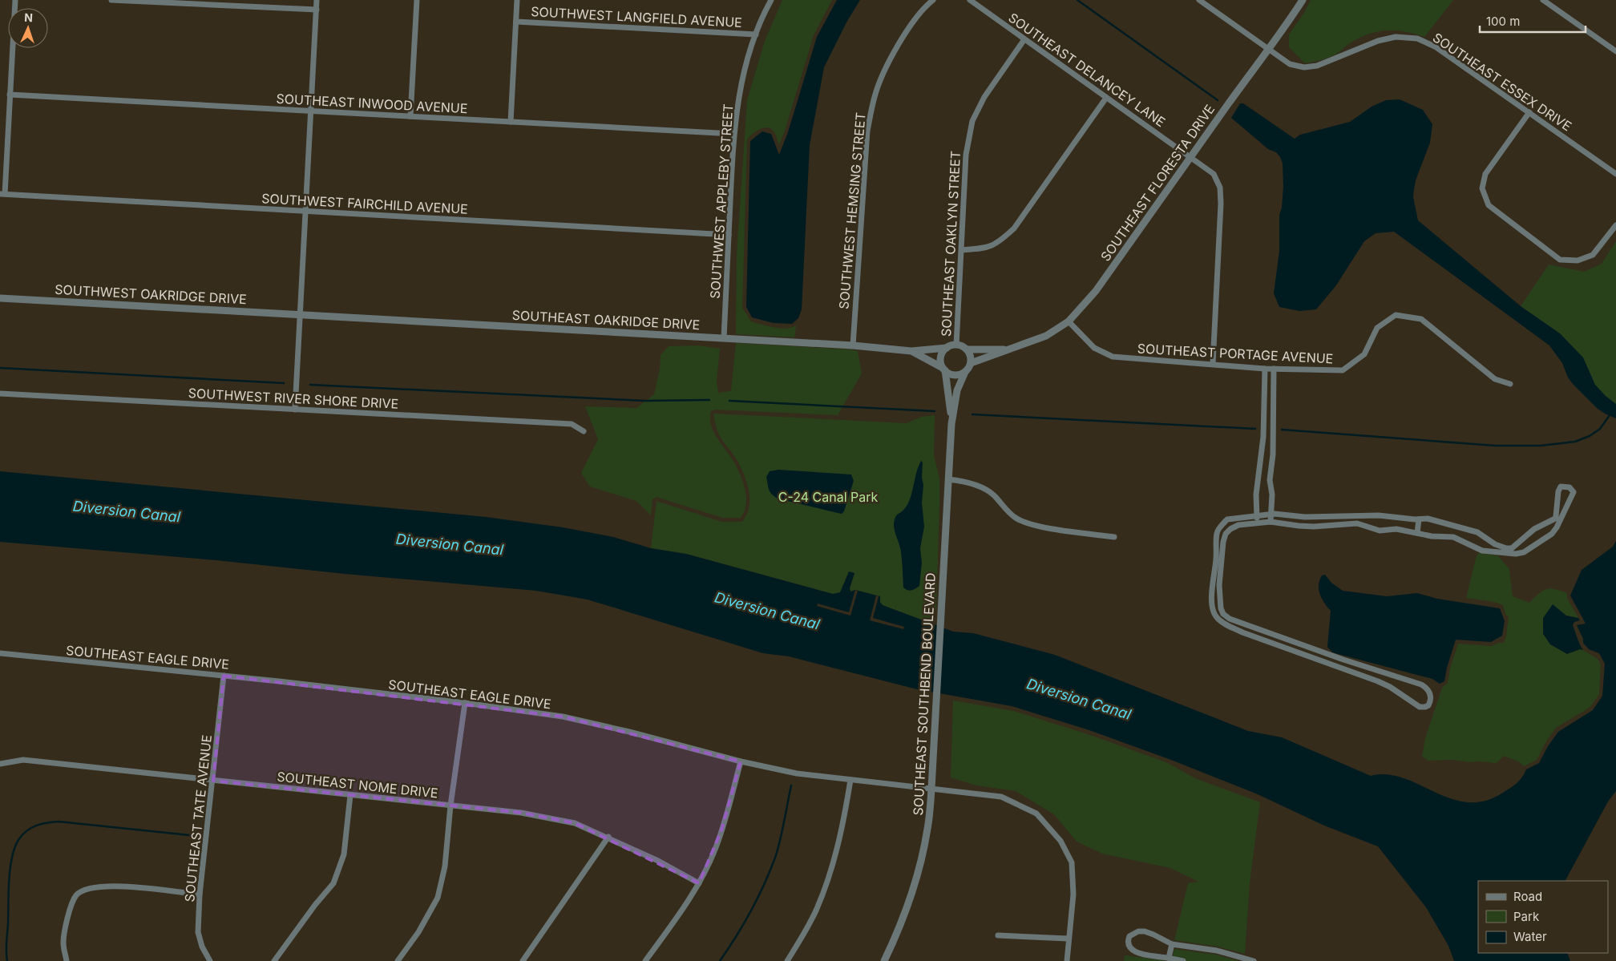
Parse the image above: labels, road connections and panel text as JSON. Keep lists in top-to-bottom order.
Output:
{
  "streets": {
    "street": [
      "SOUTHWEST LANGFIELD AVENUE",
      "SOUTHEAST DELANCEY LANE",
      "SOUTHEAST ESSEX DRIVE",
      "SOUTHEAST INWOOD AVENUE",
      "SOUTHEAST FLORESTA DRIVE",
      "SOUTHWEST APPLEBY STREET",
      "SOUTHWEST FAIRCHILD AVENUE",
      "SOUTHWEST HEMSING STREET",
      "SOUTHEAST OAKLYN STREET",
      "SOUTHWEST OAKRIDGE DRIVE",
      "SOUTHEAST OAKRIDGE DRIVE",
      "SOUTHEAST PORTAGE AVENUE",
      "SOUTHWEST RIVER SHORE DRIVE",
      "SOUTHEAST EAGLE DRIVE",
      "SOUTHEAST SOUTHBEND BOULEVARD",
      "SOUTHEAST NOME DRIVE",
      "SOUTHEAST TATE AVENUE"
    ]
  },
  "crossings": [
    ["SOUTHWEST LANGFIELD AVENUE", "SOUTHWEST APPLEBY STREET"],
    ["SOUTHEAST DELANCEY LANE", "SOUTHEAST FLORESTA DRIVE"],
    ["SOUTHEAST DELANCEY LANE", "SOUTHEAST OAKLYN STREET"],
    ["SOUTHEAST DELANCEY LANE", "SOUTHEAST PORTAGE AVENUE"],
    ["SOUTHEAST ESSEX DRIVE", "SOUTHEAST FLORESTA DRIVE"],
    ["SOUTHEAST INWOOD AVENUE", "SOUTHWEST APPLEBY STREET"],
    ["SOUTHEAST FLORESTA DRIVE", "SOUTHEAST OAKLYN STREET"],
    ["SOUTHEAST FLORESTA DRIVE", "SOUTHEAST OAKRIDGE DRIVE"],
    ["SOUTHEAST FLORESTA DRIVE", "SOUTHEAST PORTAGE AVENUE"],
    ["SOUTHEAST FLORESTA DRIVE", "SOUTHEAST SOUTHBEND BOULEVARD"],
    ["SOUTHWEST APPLEBY STREET", "SOUTHWEST FAIRCHILD AVENUE"],
    ["SOUTHWEST APPLEBY STREET", "SOUTHEAST OAKRIDGE DRIVE"],
    ["SOUTHWEST HEMSING STREET", "SOUTHEAST OAKRIDGE DRIVE"],
    ["SOUTHEAST OAKLYN STREET", "SOUTHEAST OAKRIDGE DRIVE"],
    ["SOUTHEAST OAKLYN STREET", "SOUTHEAST SOUTHBEND BOULEVARD"],
    ["SOUTHWEST OAKRIDGE DRIVE", "SOUTHEAST OAKRIDGE DRIVE"],
    ["SOUTHEAST OAKRIDGE DRIVE", "SOUTHEAST SOUTHBEND BOULEVARD"],
    ["SOUTHEAST EAGLE DRIVE", "SOUTHEAST SOUTHBEND BOULEVARD"],
    ["SOUTHEAST EAGLE DRIVE", "SOUTHEAST TATE AVENUE"],
    ["SOUTHEAST NOME DRIVE", "SOUTHEAST TATE AVENUE"]
  ],
  "water": ["Diversion Canal"],
  "parks": ["C-24 Canal Park"],
  "legend": ["Road", "Park", "Water"],
  "scale_bar": "100 m",
  "north": "top"
}
